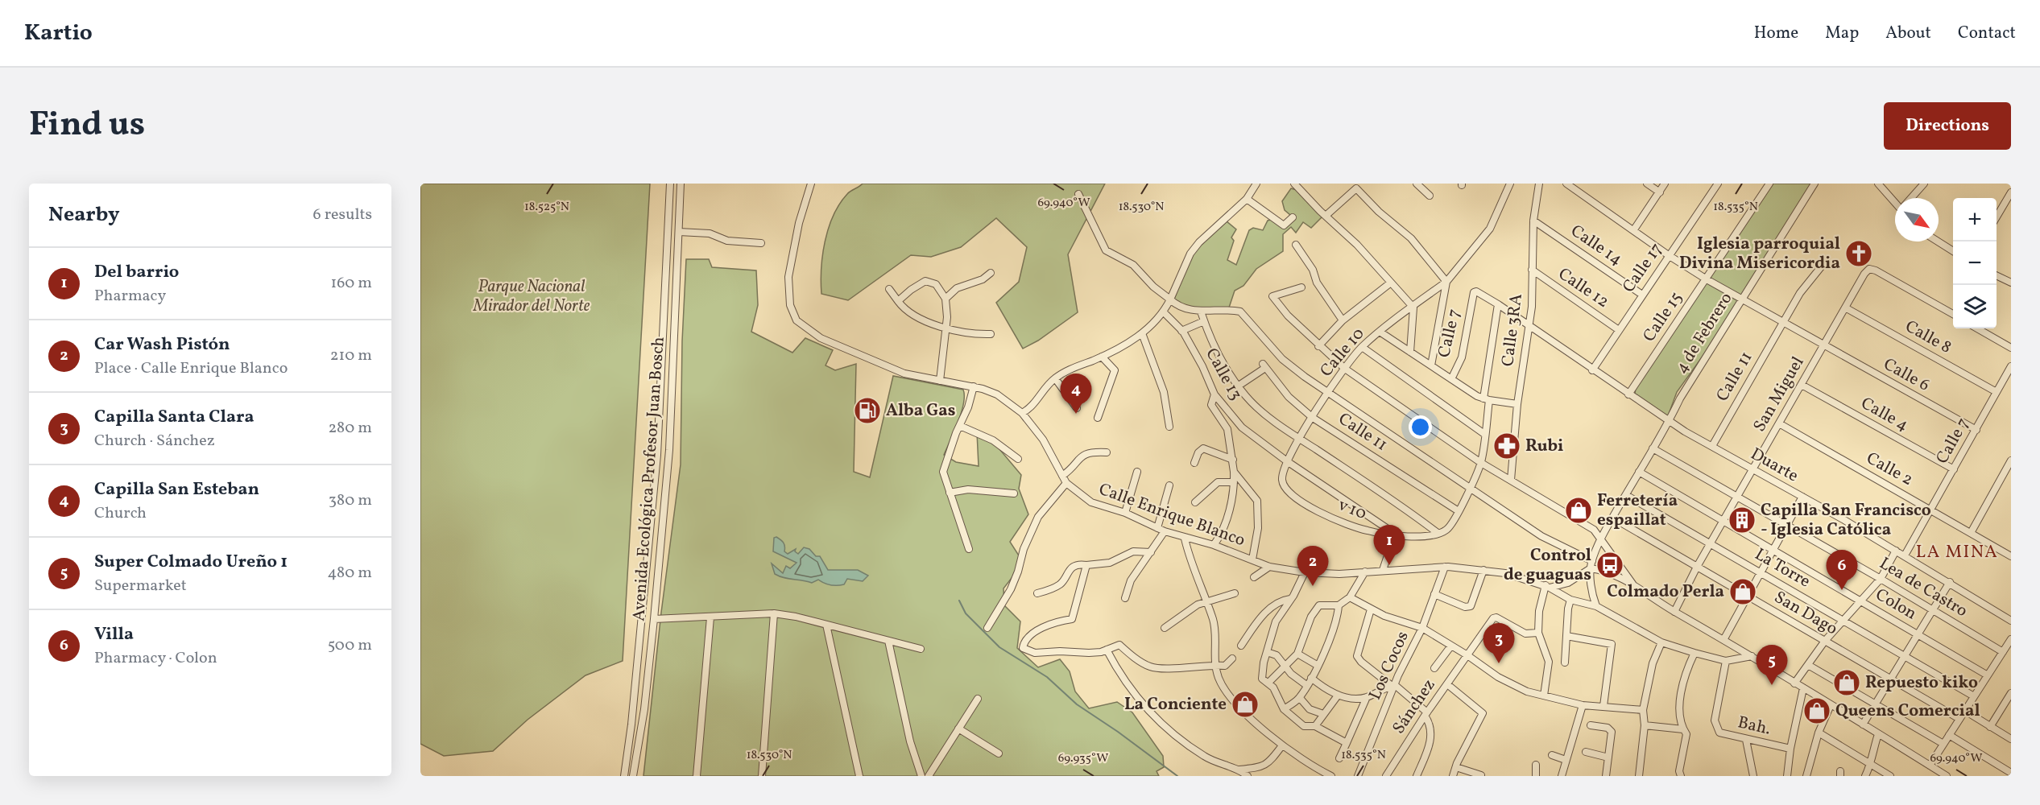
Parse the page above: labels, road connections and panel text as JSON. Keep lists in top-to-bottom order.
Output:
{
  "streets": {
    "street": [
      "Calle 14",
      "Calle 17",
      "Calle 12",
      "Calle 15",
      "Calle 3RA",
      "Calle 7",
      "4 de Febrero",
      "Calle 8",
      "Calle 10",
      "Calle 13",
      "Calle 6",
      "Calle 11",
      "San Miguel",
      "Calle 4",
      "Duarte",
      "Calle 2",
      "Avenida Ecológica Profesor Juan Bosch",
      "v 10",
      "Calle Enrique Blanco",
      "La Torre",
      "Lea de Castro",
      "Colon",
      "San Dago",
      "Los Cocos",
      "Sánchez",
      "Bah."
    ]
  },
  "crossings": [
    ["Calle 14", "Calle 17"],
    ["Calle 14", "Calle 3RA"],
    ["Calle 17", "Calle 12"],
    ["Calle 17", "Calle 6"],
    ["Calle 17", "Duarte"],
    ["Calle 12", "Calle 3RA"],
    ["Calle 15", "Calle 6"],
    ["Calle 15", "Duarte"],
    ["Calle 3RA", "Duarte"],
    ["Calle 7", "Calle 8"],
    ["Calle 7", "Calle 6"],
    ["Calle 7", "Calle 4"],
    ["Calle 7", "Duarte"],
    ["Calle 7", "Calle 2"],
    ["4 de Febrero", "Calle 6"],
    ["4 de Febrero", "Duarte"],
    ["4 de Febrero", "La Torre"],
    ["4 de Febrero", "Lea de Castro"],
    ["4 de Febrero", "Colon"],
    ["4 de Febrero", "San Dago"],
    ["Calle 8", "San Miguel"],
    ["Calle 10", "Calle 11"],
    ["Calle 10", "v 10"],
    ["Calle 13", "v 10"],
    ["Calle 6", "Calle 11"],
    ["Calle 6", "San Miguel"],
    ["Calle 11", "Duarte"],
    ["San Miguel", "Calle 4"],
    ["San Miguel", "Duarte"],
    ["San Miguel", "Calle 2"],
    ["San Miguel", "La Torre"],
    ["San Miguel", "Lea de Castro"],
    ["San Miguel", "Colon"],
    ["San Miguel", "San Dago"],
    ["Calle Enrique Blanco", "Los Cocos"],
    ["Calle Enrique Blanco", "Bah."]
  ],
  "districts": ["LA MINA"],
  "parks": ["Parque Nacional Mirador del Norte"],
  "places": {
    "church": ["Iglesia parroquial Divina Misericordia"],
    "fuel station": ["Alba Gas"],
    "pharmacy": ["Rubi"],
    "shop": [
      "Ferretería espaillat",
      "Colmado Perla",
      "Repuesto kiko",
      "La Conciente",
      "Queens Comercial"
    ],
    "building": ["Capilla San Francisco - Iglesia Católica"],
    "bus stop": ["Control de guaguas"]
  },
  "north": "bottom right",
  "page": {
    "header": "Kartio",
    "nav": [
      "Home",
      "Map",
      "About",
      "Contact"
    ],
    "title": "Find us",
    "buttons": "Directions",
    "heading": ["Nearby", "6 results"],
    "map_buttons": ["+", "−"],
    "list": [
      {
        "mark": "1",
        "name": "Del barrio",
        "note": "Pharmacy",
        "value": "160 m"
      },
      {
        "mark": "2",
        "name": "Car Wash Pistón",
        "note": "Place · Calle Enrique Blanco",
        "value": "210 m"
      },
      {
        "mark": "3",
        "name": "Capilla Santa Clara",
        "note": "Church · Sánchez",
        "value": "280 m"
      },
      {
        "mark": "4",
        "name": "Capilla San Esteban",
        "note": "Church",
        "value": "380 m"
      },
      {
        "mark": "5",
        "name": "Super Colmado Ureño 1",
        "note": "Supermarket",
        "value": "480 m"
      },
      {
        "mark": "6",
        "name": "Villa",
        "note": "Pharmacy · Colon",
        "value": "500 m"
      }
    ],
    "pins": [
      "4",
      "1",
      "2",
      "6",
      "3",
      "5"
    ]
  },
  "coordinates": [
    "69.940°W",
    "18.525°N",
    "18.530°N",
    "18.535°N",
    "69.935°W"
  ]
}
